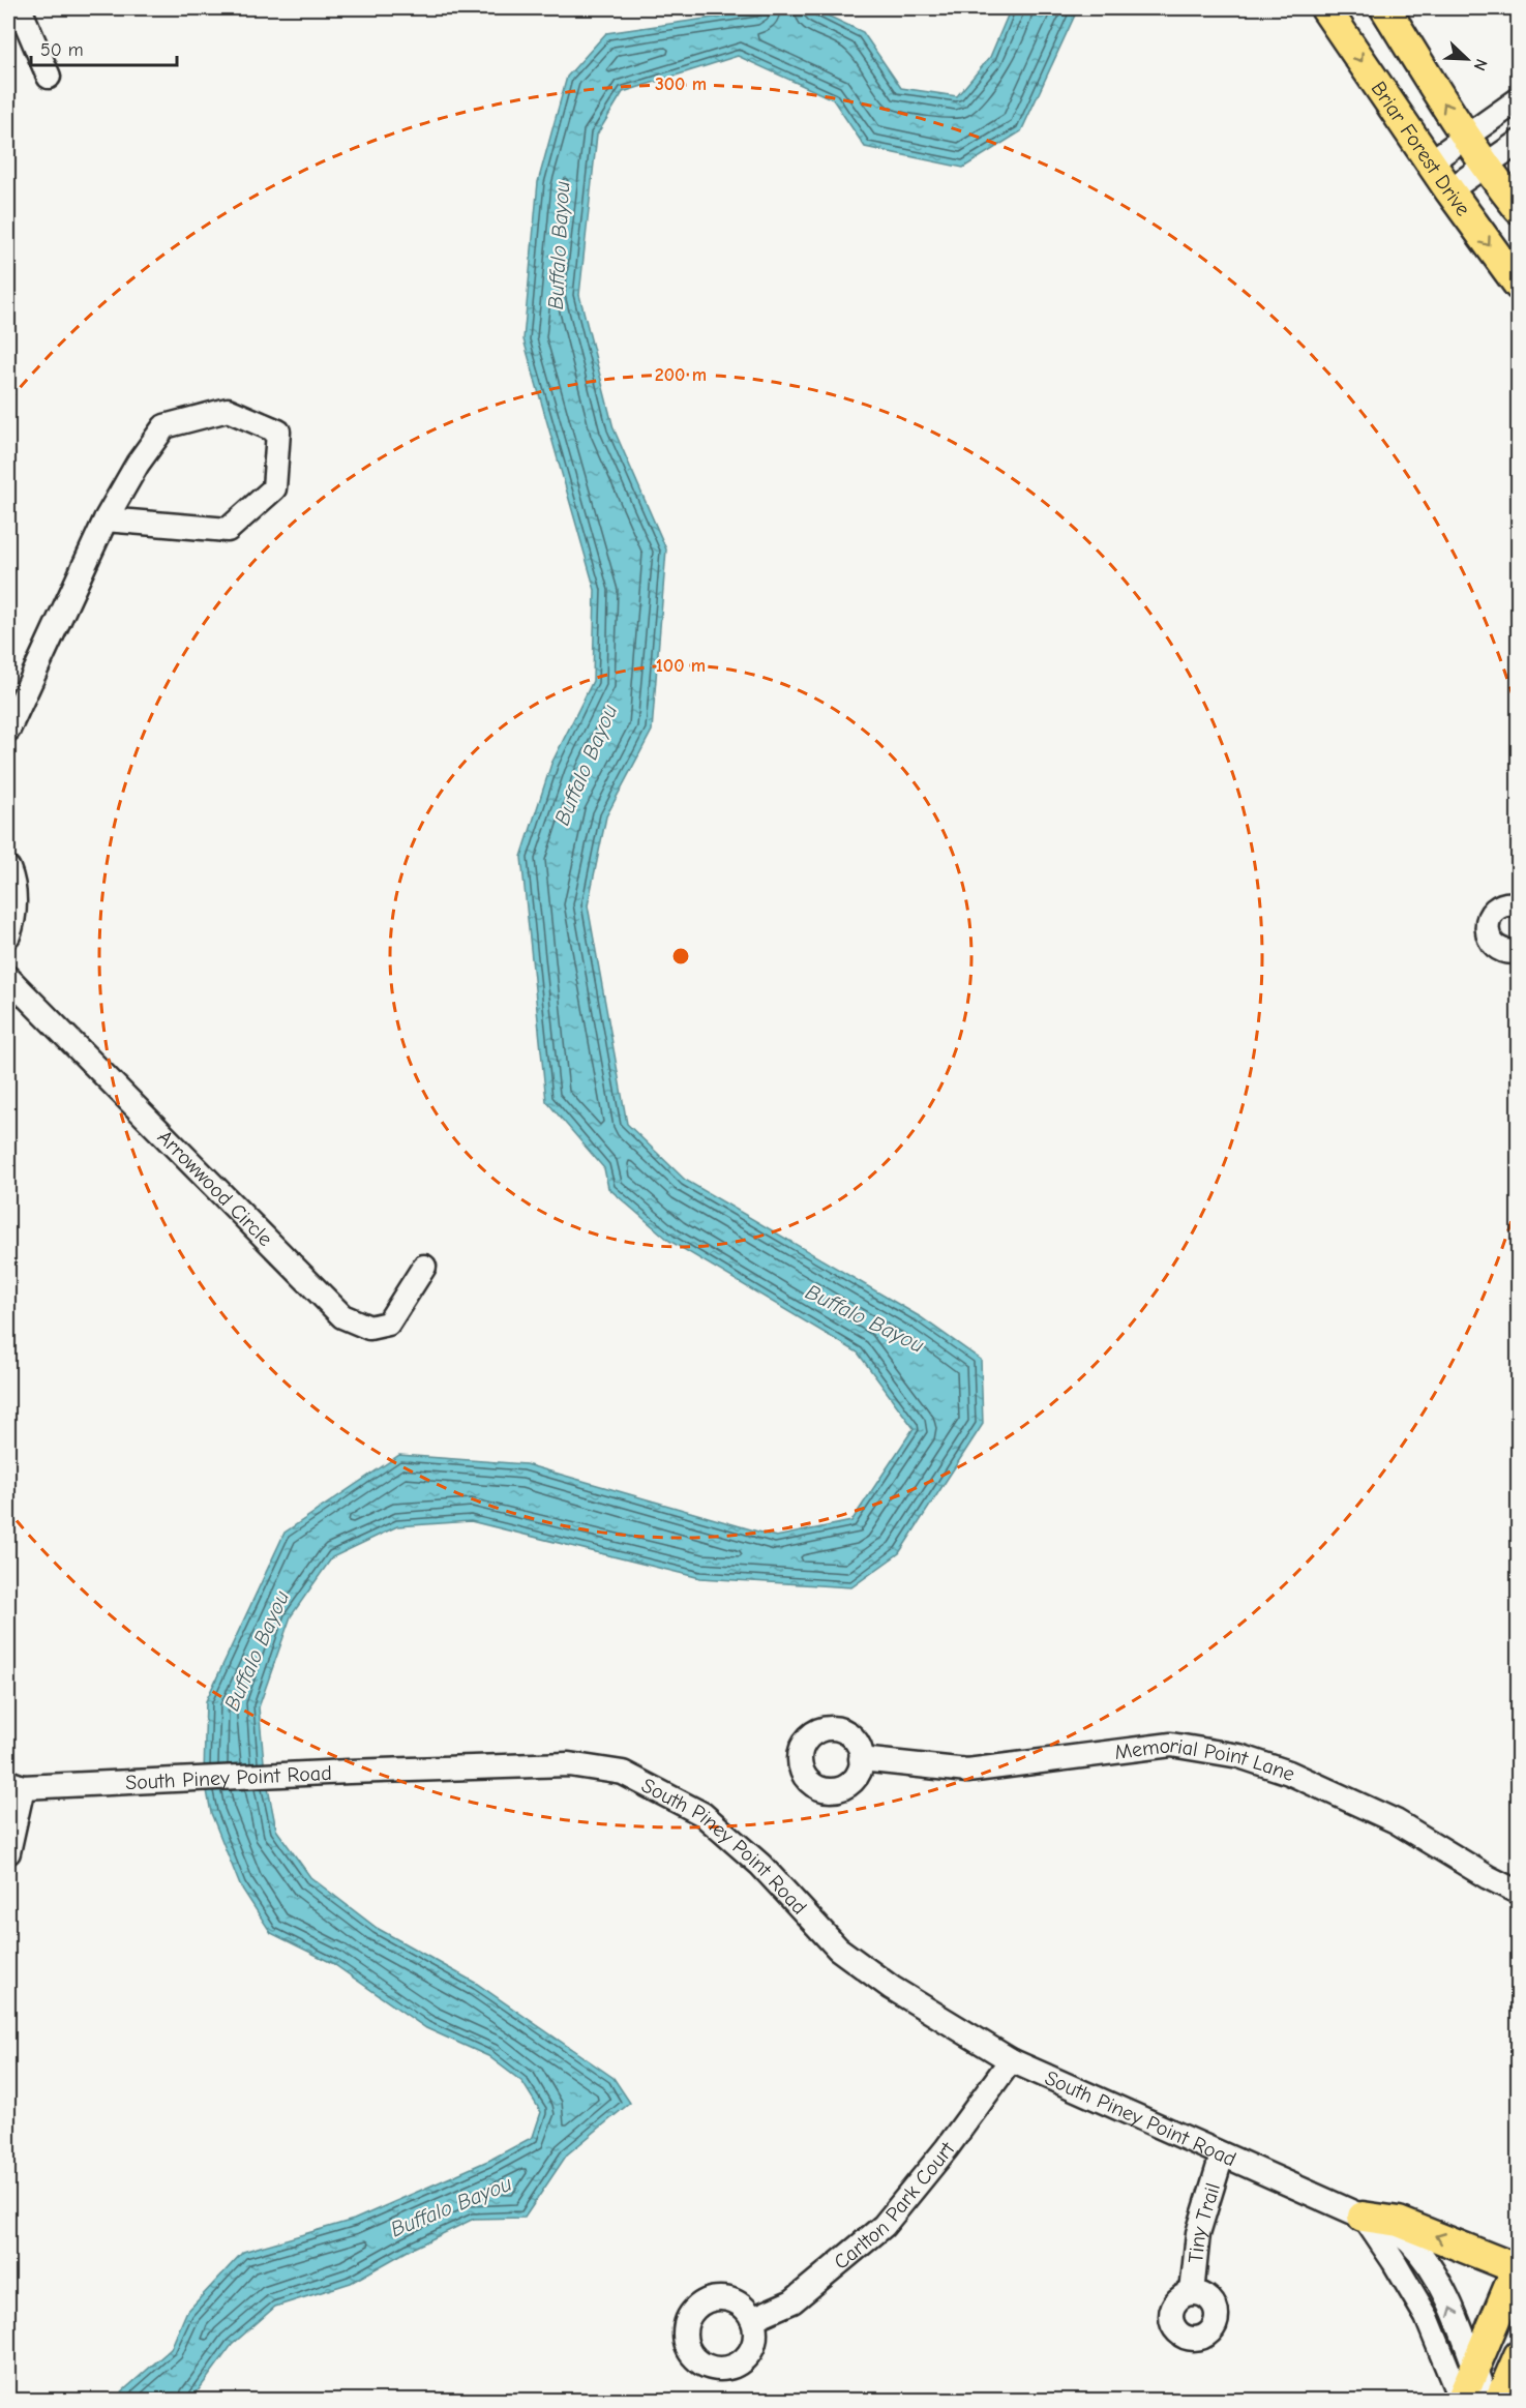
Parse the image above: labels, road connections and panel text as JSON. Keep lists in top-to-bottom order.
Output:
{
  "streets": {
    "main road": ["Briar Forest Drive"],
    "street": [
      "Arrowwood Circle",
      "Memorial Point Lane",
      "South Piney Point Road",
      "Carlton Park Court",
      "Tiny Trail"
    ]
  },
  "crossings": [
    ["South Piney Point Road", "Carlton Park Court"],
    ["South Piney Point Road", "Tiny Trail"]
  ],
  "water": ["Buffalo Bayou"],
  "scale_bar": "50 m",
  "north": "bottom right",
  "rings": ["300 m", "200 m", "100 m"]
}
